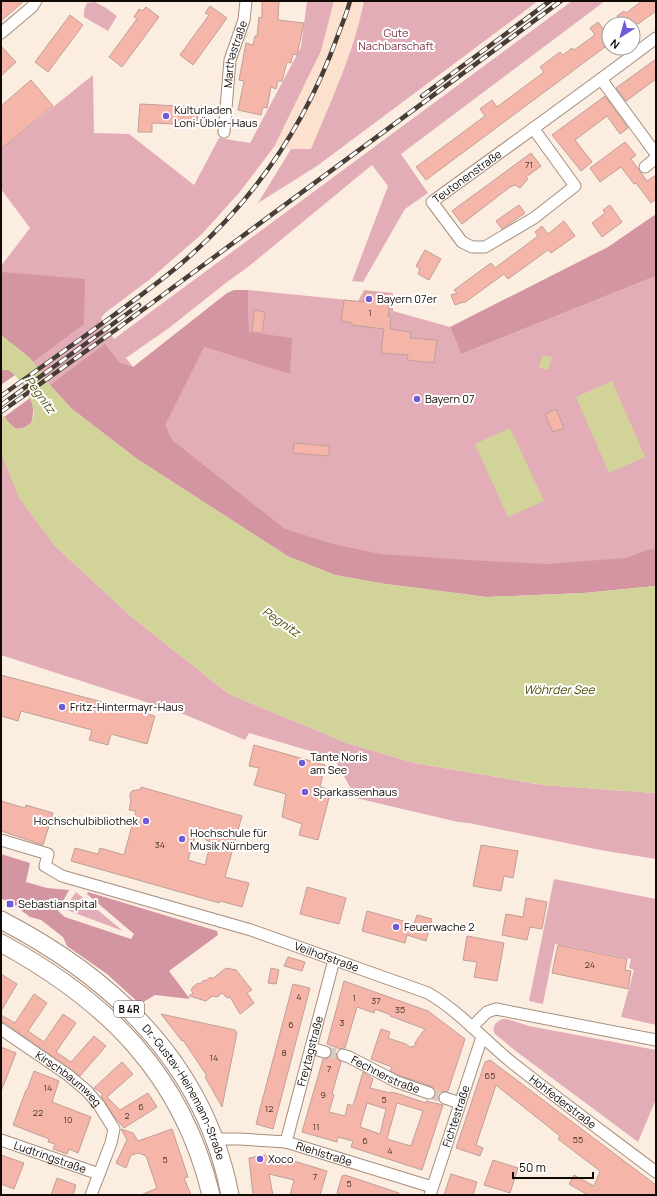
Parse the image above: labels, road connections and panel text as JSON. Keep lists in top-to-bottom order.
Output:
{
  "streets": {
    "main road": ["B 4R", "Dr.-Gustav-Heinemann-Straße"],
    "street": [
      "Marthastraße",
      "Teutonenstraße",
      "Veilhofstraße",
      "Freytagstraße",
      "Fechnerstraße",
      "Kirschbaumweg",
      "Hohfederstraße",
      "Fichtestraße",
      "Riehlstraße",
      "Ludtringstraße"
    ]
  },
  "crossings": [
    ["Veilhofstraße", "Freytagstraße"],
    ["Veilhofstraße", "Hohfederstraße"],
    ["B 4R", "Dr.-Gustav-Heinemann-Straße"],
    ["B 4R", "Riehlstraße"],
    ["Freytagstraße", "Riehlstraße"],
    ["Kirschbaumweg", "Ludtringstraße"],
    ["Dr.-Gustav-Heinemann-Straße", "Riehlstraße"],
    ["Hohfederstraße", "Fichtestraße"],
    ["Fichtestraße", "Riehlstraße"]
  ],
  "water": ["Pegnitz", "Wöhrder See"],
  "parks": ["Gute Nachbarschaft"],
  "places": {
    "other": [
      "Kulturladen Loni-Übler-Haus",
      "Bayern 07er",
      "Bayern 07",
      "Fritz-Hintermayr-Haus",
      "Tante Noris am See",
      "Sparkassenhaus",
      "Hochschulbibliothek",
      "Hochschule für Musik Nürnberg",
      "Feuerwache 2",
      "Xoco"
    ],
    "transit": ["Sebastianspital"]
  },
  "house_numbers": [
    "71",
    "1",
    "34",
    "24",
    "4",
    "1",
    "37",
    "35",
    "3",
    "6",
    "8",
    "14",
    "7",
    "65",
    "14",
    "9",
    "5",
    "6",
    "12",
    "22",
    "2",
    "10",
    "11",
    "55",
    "6",
    "4",
    "5",
    "7",
    "5"
  ],
  "scale_bar": "50 m",
  "north": "bottom left"
}
